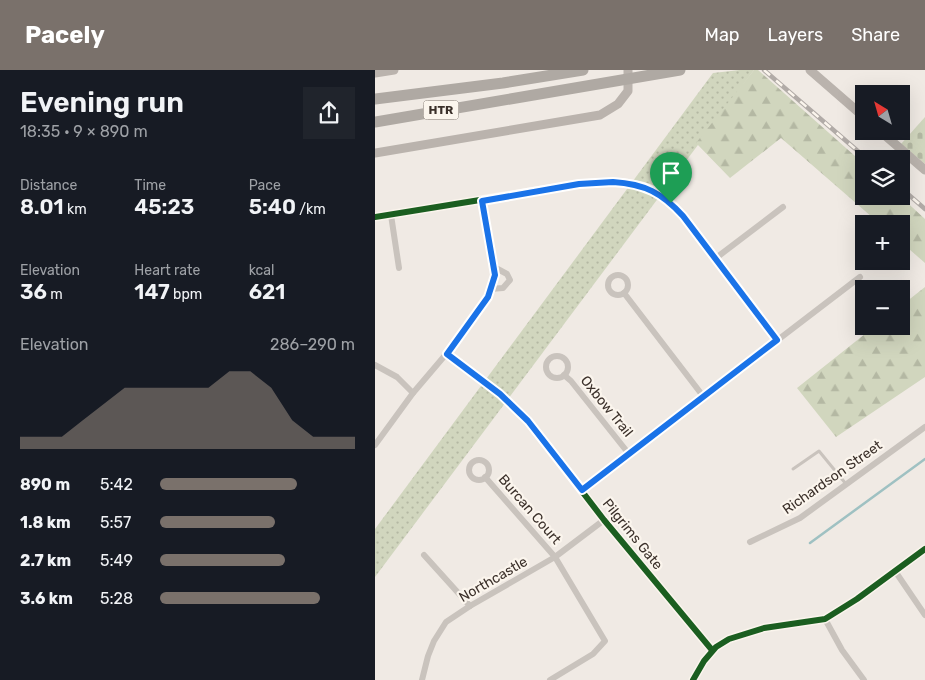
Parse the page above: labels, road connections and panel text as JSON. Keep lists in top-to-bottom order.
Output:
{
  "streets": {
    "highway": ["HTR"],
    "street": [
      "Oxbow Trail",
      "Richardson Street",
      "Burcan Court",
      "Pilgrims Gate",
      "Northcastle"
    ]
  },
  "crossings": [
    ["Burcan Court", "Northcastle"],
    ["Pilgrims Gate", "Northcastle"]
  ],
  "north": "top left",
  "page": {
    "header": "Pacely",
    "nav": ["Map", "Layers", "Share"],
    "heading": ["Evening run", "18:35 · 9 × 890 m"],
    "map_buttons": ["+", "−"],
    "stats": [
      ["Distance", "8.01 km"],
      ["Time", "45:23"],
      ["Pace", "5:40 /km"],
      ["Elevation", "36 m"],
      ["Heart rate", "147 bpm"],
      ["kcal", "621"]
    ],
    "chart": ["Elevation", "286–290 m"],
    "list": [
      {
        "name": "890 m",
        "note": "5:42"
      },
      {
        "name": "1.8 km",
        "note": "5:57"
      },
      {
        "name": "2.7 km",
        "note": "5:49"
      },
      {
        "name": "3.6 km",
        "note": "5:28"
      }
    ]
  }
}
